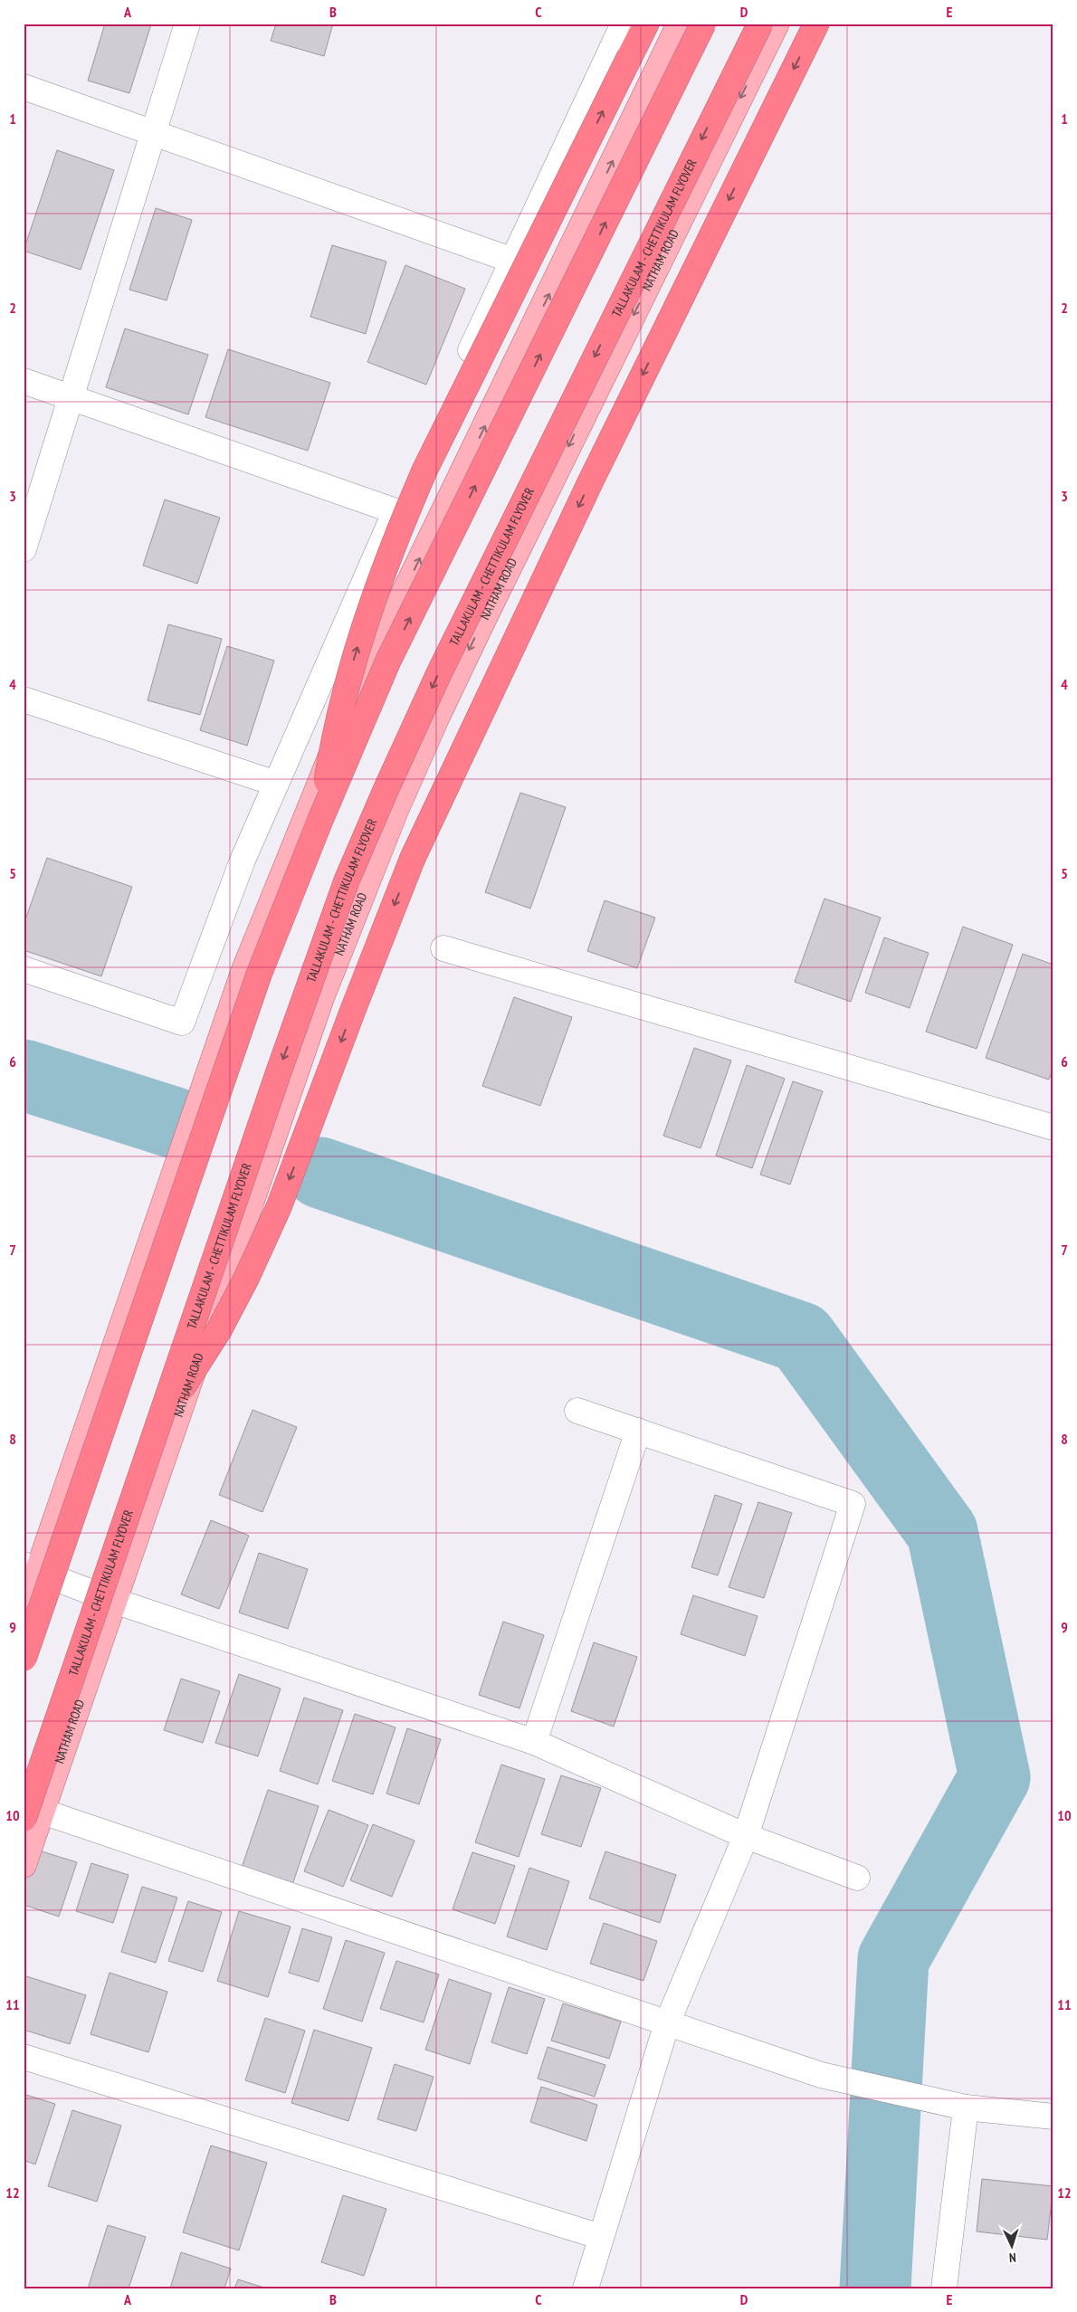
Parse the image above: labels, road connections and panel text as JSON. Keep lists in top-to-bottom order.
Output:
{
  "streets": {
    "highway": ["TALLAKULAM - CHETTIKULAM FLYOVER"],
    "main road": ["NATHAM ROAD"]
  },
  "crossings": [
    ["TALLAKULAM - CHETTIKULAM FLYOVER", "NATHAM ROAD"]
  ],
  "north": "bottom",
  "grid": {
    "columns": [
      "A",
      "B",
      "C",
      "D",
      "E"
    ],
    "rows": [
      "1",
      "2",
      "3",
      "4",
      "5",
      "6",
      "7",
      "8",
      "9",
      "10",
      "11",
      "12"
    ]
  }
}
